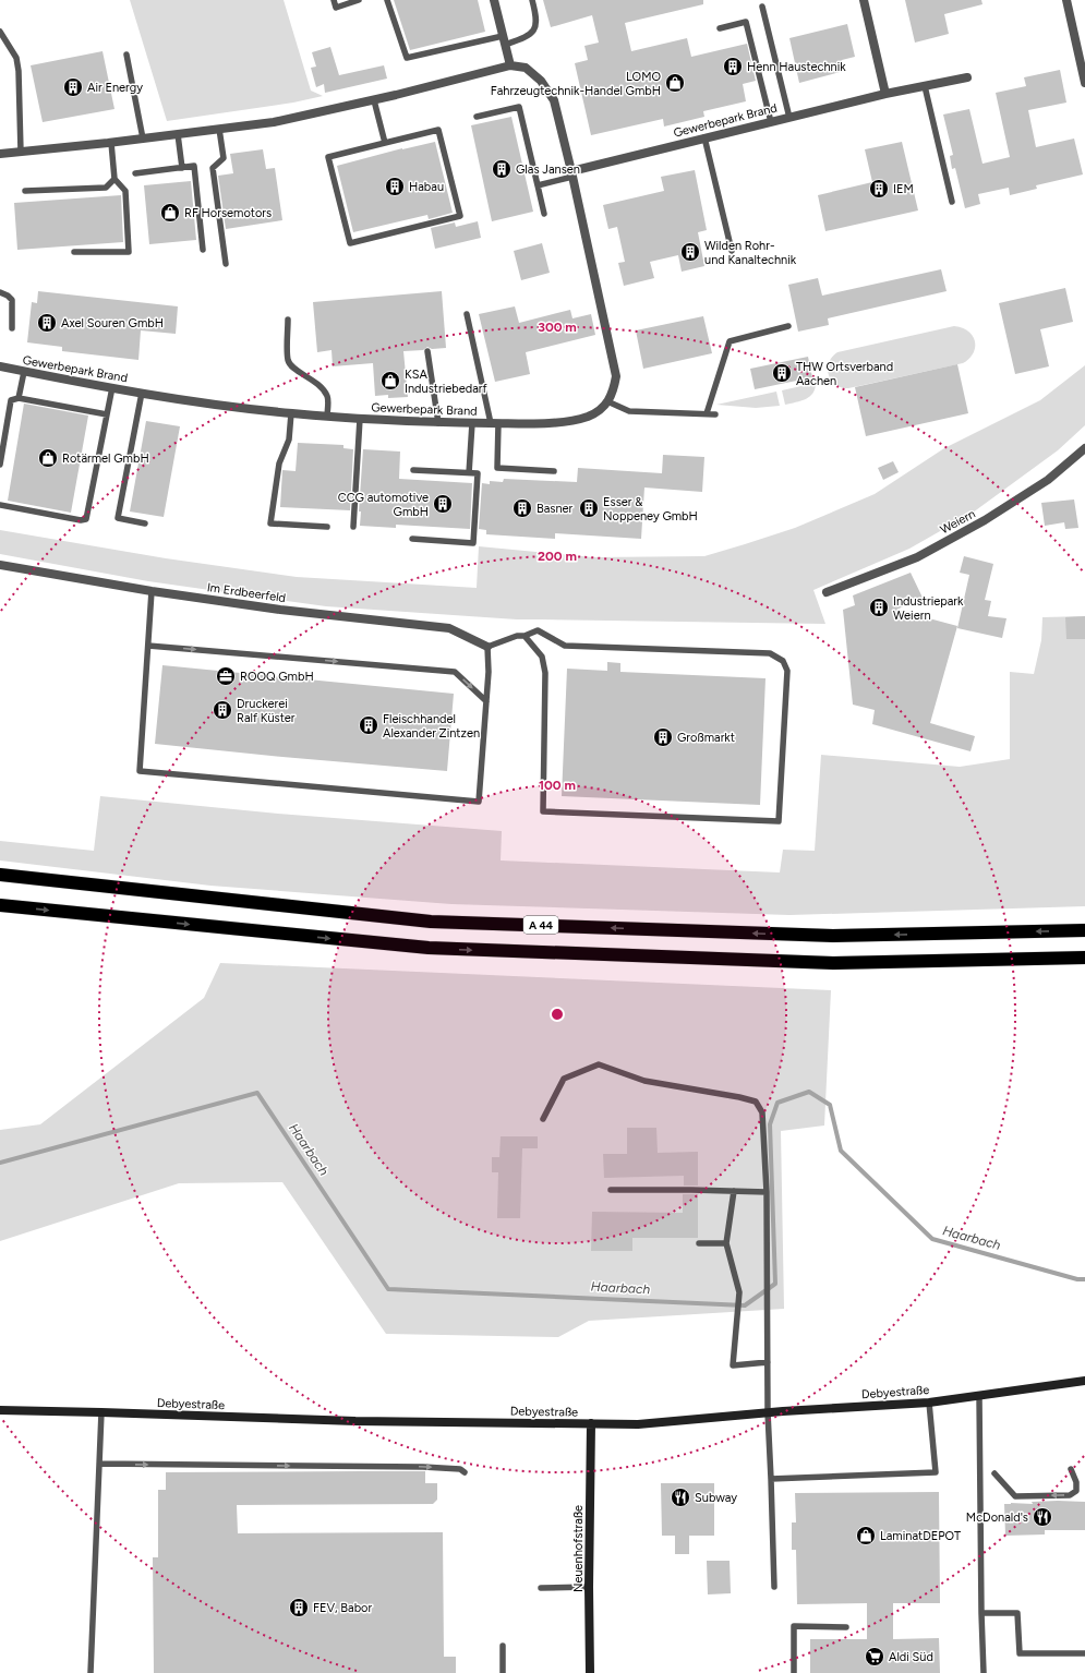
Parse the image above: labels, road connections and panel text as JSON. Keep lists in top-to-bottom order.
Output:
{
  "streets": {
    "highway": ["A 44"],
    "main road": ["Debyestraße", "Neuenhofstraße"],
    "street": ["Gewerbepark Brand", "Weiern", "Im Erdbeerfeld"]
  },
  "crossings": [
    ["Debyestraße", "Neuenhofstraße"]
  ],
  "water": ["Haarbach"],
  "places": {
    "building": [
      "Henn Haustechnik",
      "Air Energy",
      "Glas Jansen",
      "Habau",
      "IEM",
      "Wilden Rohr- und Kanaltechnik",
      "Axel Souren GmbH",
      "THW Ortsverband Aachen",
      "CCG automotive GmbH",
      "Basner",
      "Esser & Noppeney GmbH",
      "Industriepark Weiern",
      "Druckerei Ralf Küster",
      "Fleischhandel Alexander Zintzen",
      "Großmarkt",
      "FEV, Babor"
    ],
    "shop": [
      "LOMO Fahrzeugtechnik-Handel GmbH",
      "RF Horsemotors",
      "KSA Industriebedarf",
      "Rotärmel GmbH",
      "LaminatDEPOT"
    ],
    "office": ["ROOQ GmbH"],
    "restaurant": ["Subway", "McDonald's"],
    "supermarket": ["Aldi Süd"]
  },
  "rings": ["300 m", "200 m", "100 m"]
}
